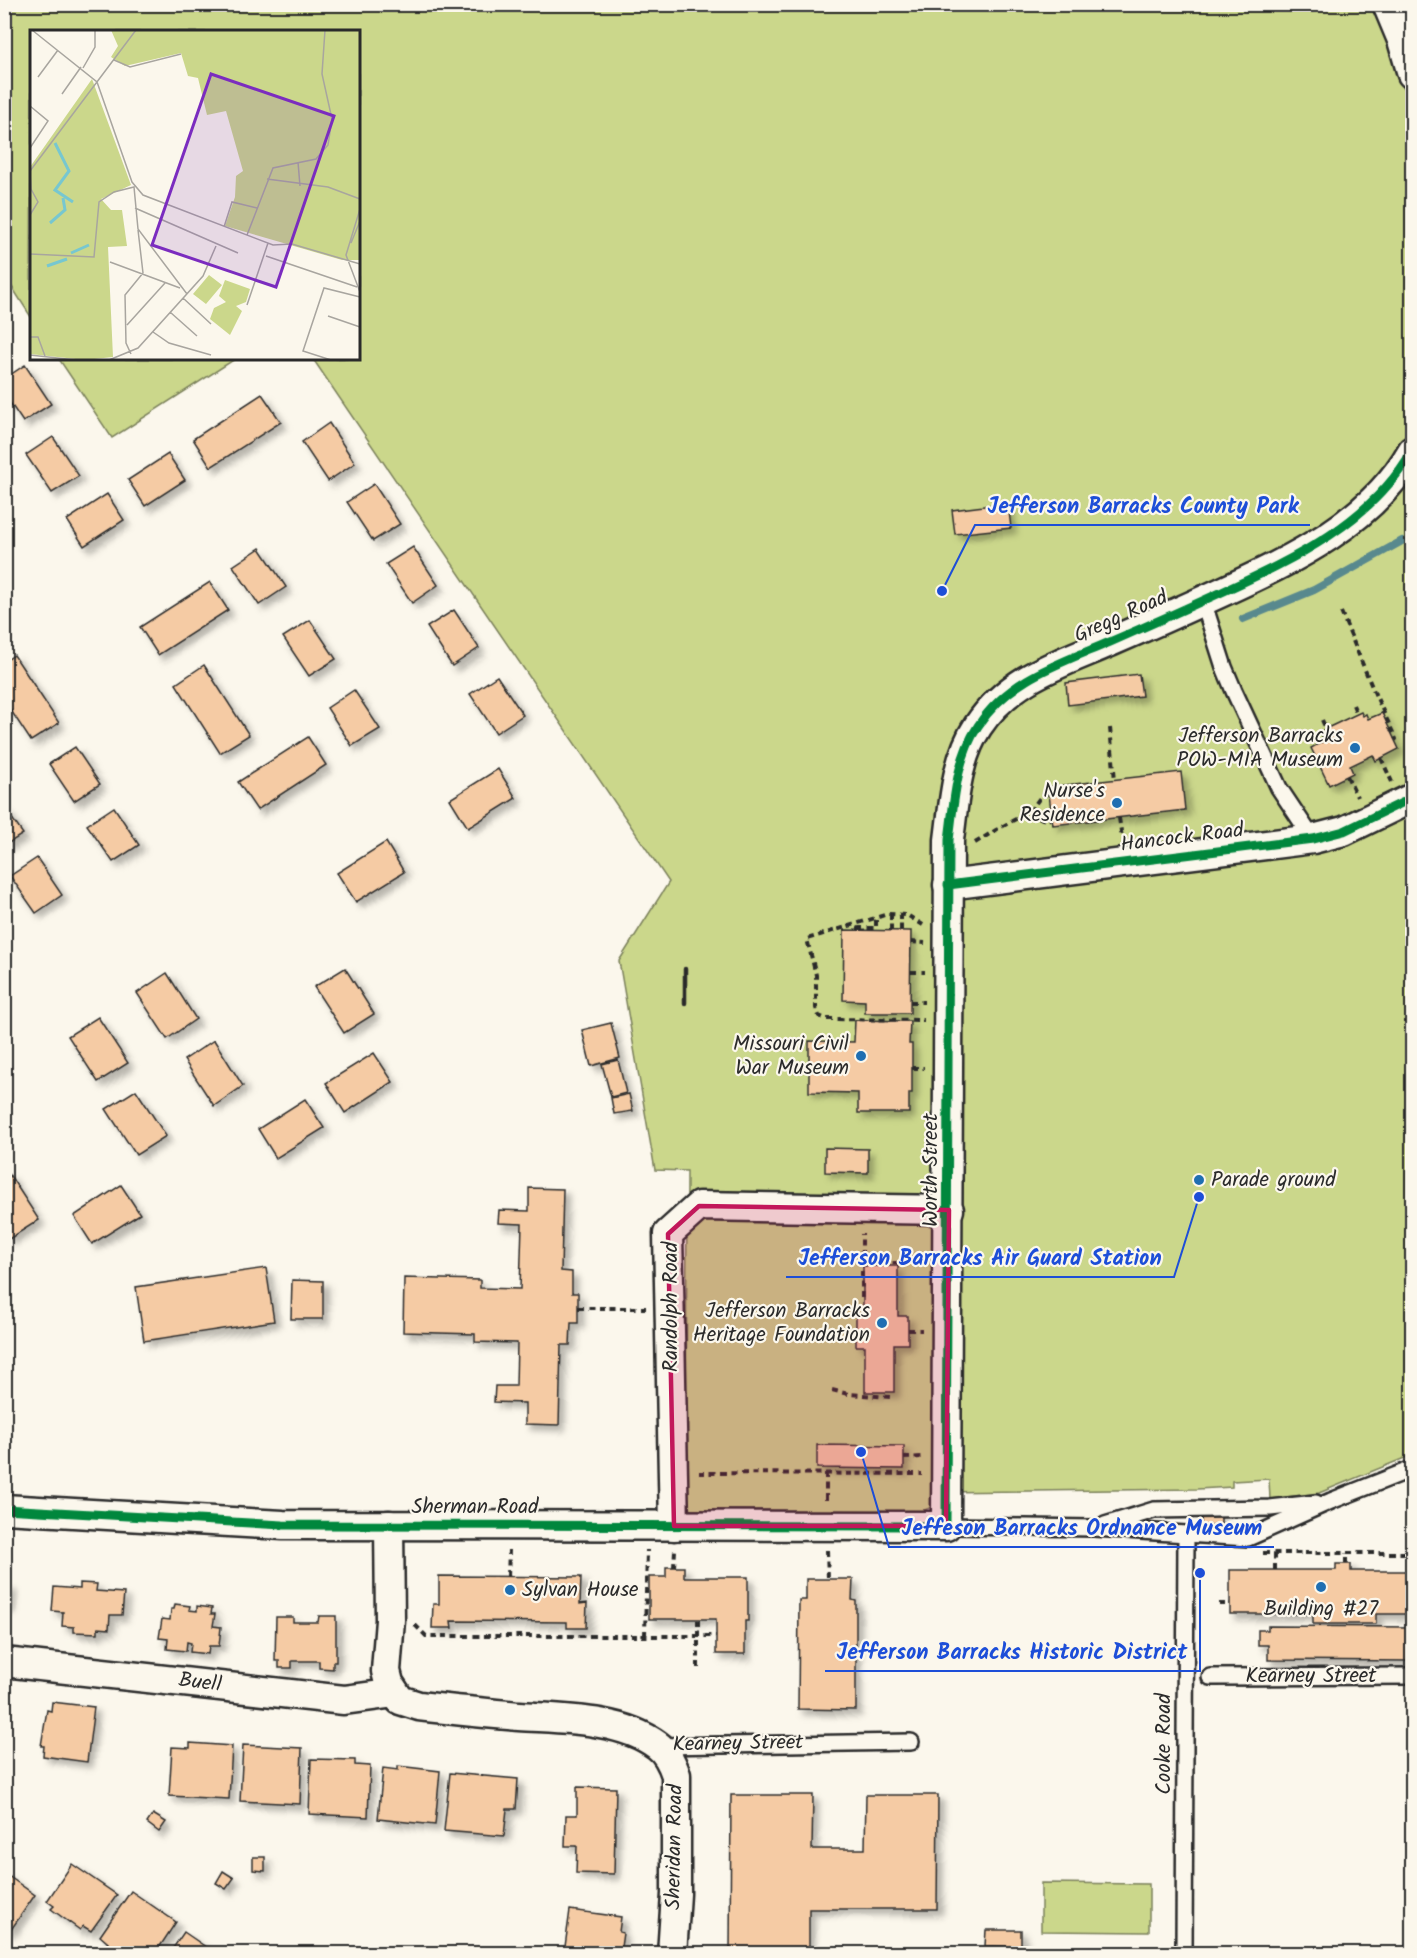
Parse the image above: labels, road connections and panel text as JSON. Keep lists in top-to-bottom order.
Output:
{
  "streets": {
    "street": [
      "Gregg Road",
      "Hancock Road",
      "Worth Street",
      "Randolph Road",
      "Sherman Road",
      "Kearney Street",
      "Buell",
      "Sheridan Road"
    ],
    "lane": ["Cooke Road"]
  },
  "crossings": [
    ["Gregg Road", "Hancock Road"],
    ["Gregg Road", "Worth Street"],
    ["Hancock Road", "Worth Street"],
    ["Worth Street", "Randolph Road"],
    ["Worth Street", "Sherman Road"],
    ["Randolph Road", "Sherman Road"],
    ["Kearney Street", "Buell"],
    ["Kearney Street", "Sheridan Road"]
  ],
  "places": [
    "Jefferson Barracks County Park",
    "Jefferson Barracks POW-MIA Museum",
    "Nurse's Residence",
    "Missouri Civil War Museum",
    "Parade ground",
    "Jefferson Barracks Air Guard Station",
    "Jefferson Barracks Heritage Foundation",
    "Jeffeson Barracks Ordnance Museum",
    "Jefferson Barracks Historic District",
    "Building #27",
    "Sylvan House"
  ]
}
